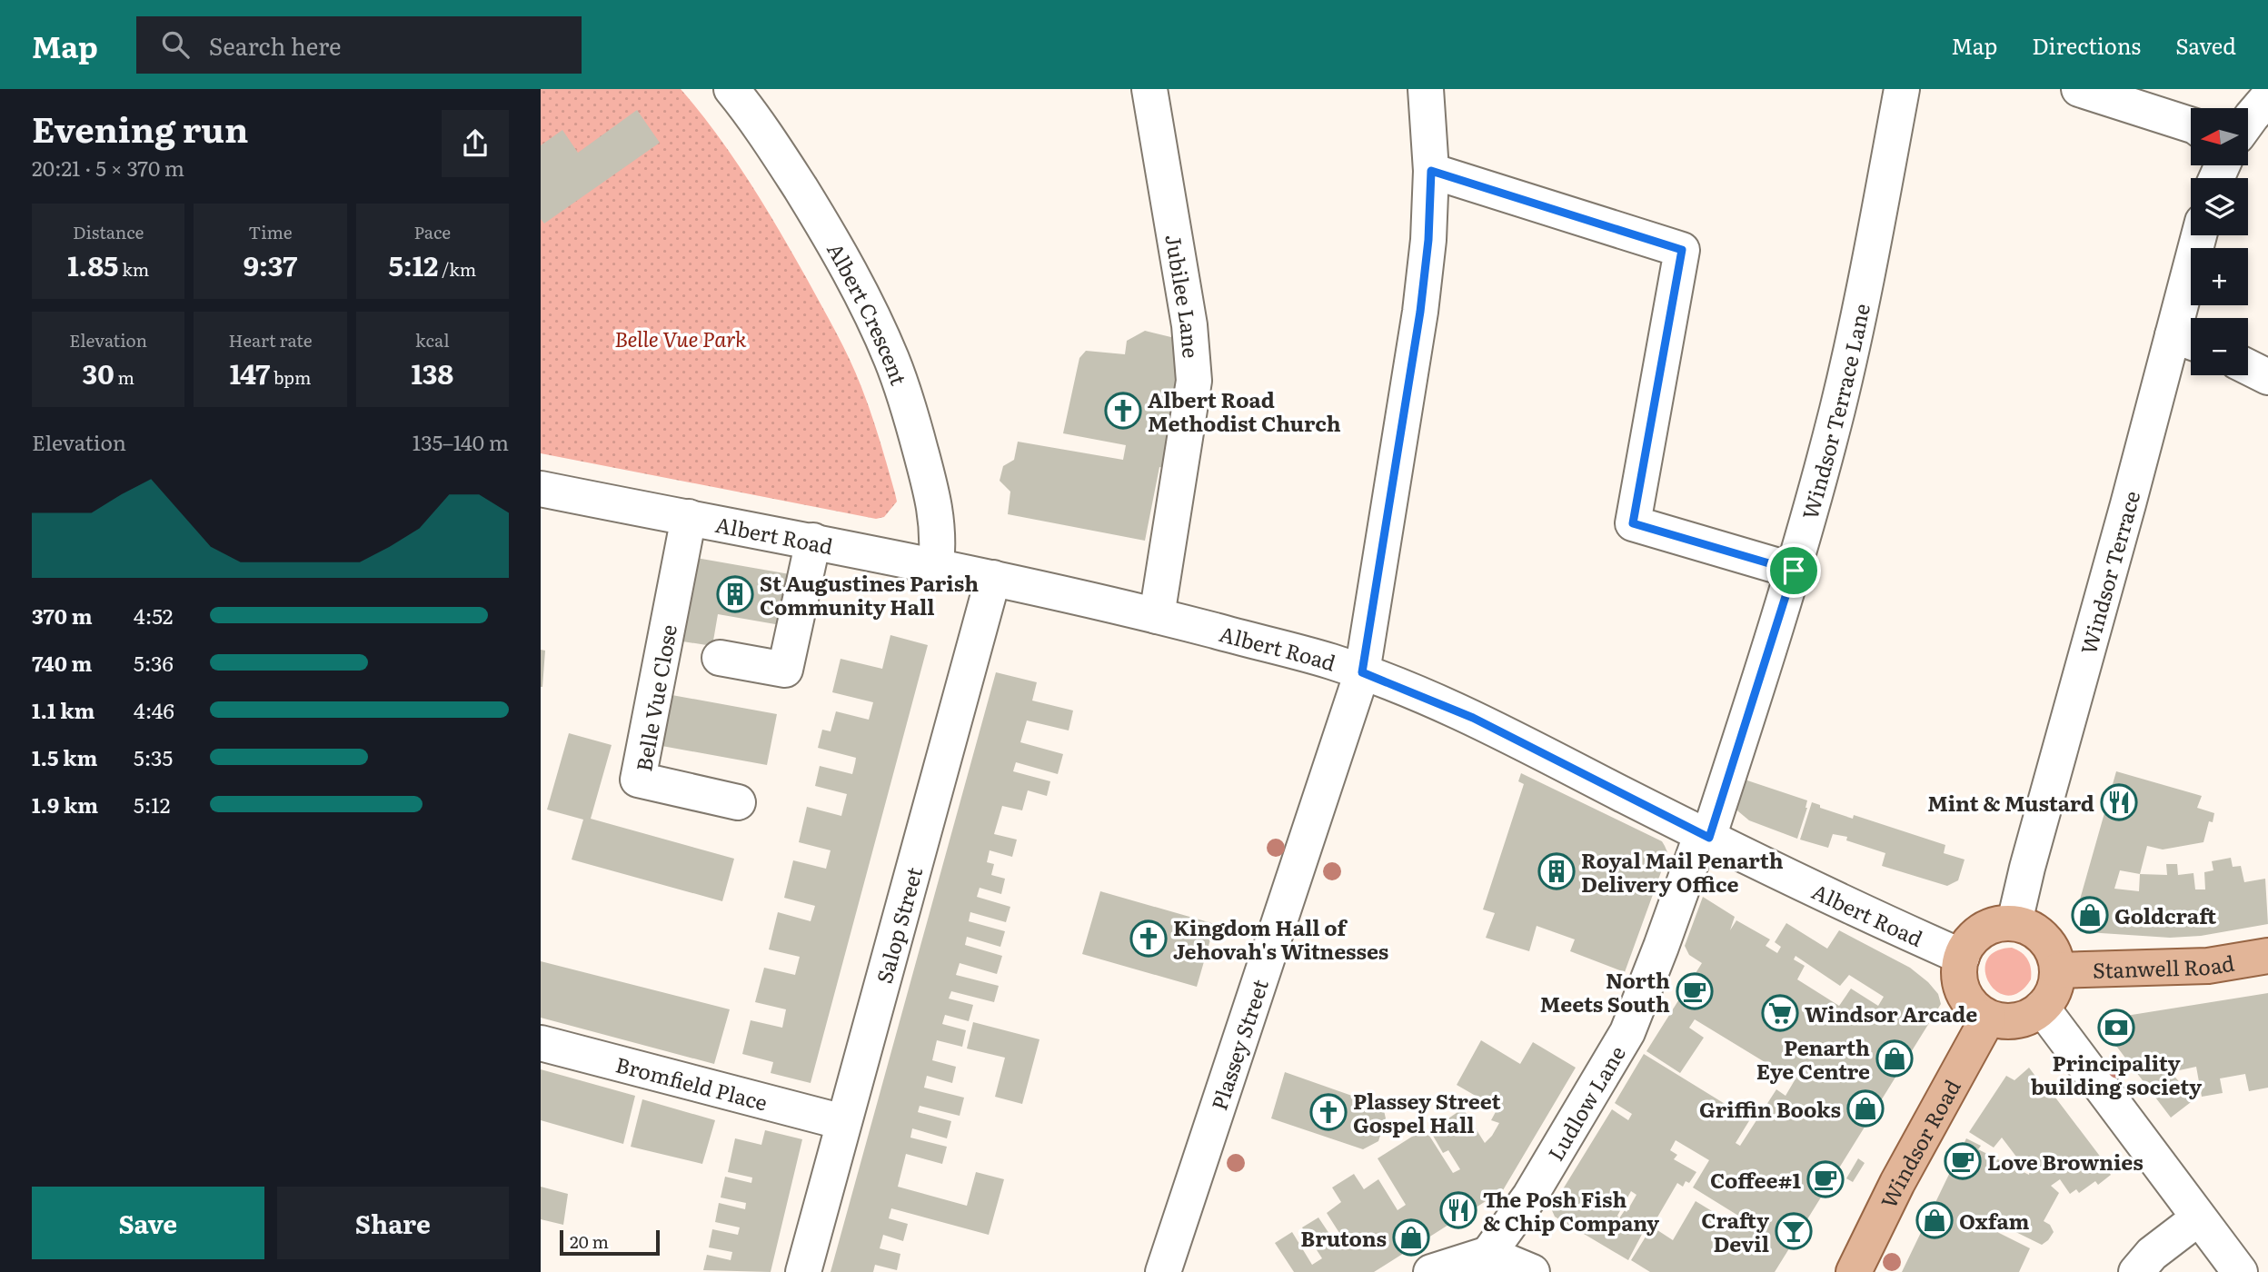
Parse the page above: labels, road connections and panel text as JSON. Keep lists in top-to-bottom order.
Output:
{
  "streets": {
    "main road": ["Stanwell Road", "Windsor Road"],
    "street": [
      "Jubilee Lane",
      "Albert Crescent",
      "Windsor Terrace Lane",
      "Albert Road",
      "Windsor Terrace",
      "Belle Vue Close",
      "Salop Street",
      "Plassey Street",
      "Bromfield Place",
      "Ludlow Lane"
    ]
  },
  "crossings": [
    ["Jubilee Lane", "Albert Road"],
    ["Albert Crescent", "Albert Road"],
    ["Windsor Terrace Lane", "Albert Road"],
    ["Windsor Terrace Lane", "Ludlow Lane"],
    ["Albert Road", "Windsor Terrace"],
    ["Albert Road", "Belle Vue Close"],
    ["Albert Road", "Salop Street"],
    ["Albert Road", "Stanwell Road"],
    ["Albert Road", "Plassey Street"],
    ["Albert Road", "Ludlow Lane"],
    ["Albert Road", "Windsor Road"],
    ["Windsor Terrace", "Stanwell Road"],
    ["Windsor Terrace", "Windsor Road"],
    ["Salop Street", "Bromfield Place"],
    ["Stanwell Road", "Windsor Road"]
  ],
  "parks": ["Belle Vue Park"],
  "places": {
    "church": ["Albert Road Methodist Church", "Kingdom Hall of Jehovah's Witnesses", "Plassey Street Gospel Hall"],
    "building": ["St Augustines Parish Community Hall", "Royal Mail Penarth Delivery Office"],
    "restaurant": ["Mint & Mustard", "The Posh Fish & Chip Company"],
    "shop": [
      "Goldcraft",
      "Penarth Eye Centre",
      "Griffin Books",
      "Oxfam",
      "Brutons"
    ],
    "cafe": ["North Meets South", "Love Brownies", "Coffee#1"],
    "supermarket": ["Windsor Arcade"],
    "bank": ["Principality building society"],
    "bar": ["Crafty Devil"]
  },
  "scale_bar": "20 m",
  "north": "left",
  "page": {
    "header": "Map",
    "search": "Search here",
    "nav": ["Map", "Directions", "Saved"],
    "heading": ["Evening run", "20:21 · 5 × 370 m"],
    "map_buttons": ["+", "−"],
    "stats": [
      ["Distance", "1.85 km"],
      ["Time", "9:37"],
      ["Pace", "5:12 /km"],
      ["Elevation", "30 m"],
      ["Heart rate", "147 bpm"],
      ["kcal", "138"]
    ],
    "chart": ["Elevation", "135–140 m"],
    "list": [
      {
        "name": "370 m",
        "note": "4:52"
      },
      {
        "name": "740 m",
        "note": "5:36"
      },
      {
        "name": "1.1 km",
        "note": "4:46"
      },
      {
        "name": "1.5 km",
        "note": "5:35"
      },
      {
        "name": "1.9 km",
        "note": "5:12"
      }
    ],
    "buttons": ["Save", "Share"],
    "scale": "20 m"
  }
}
